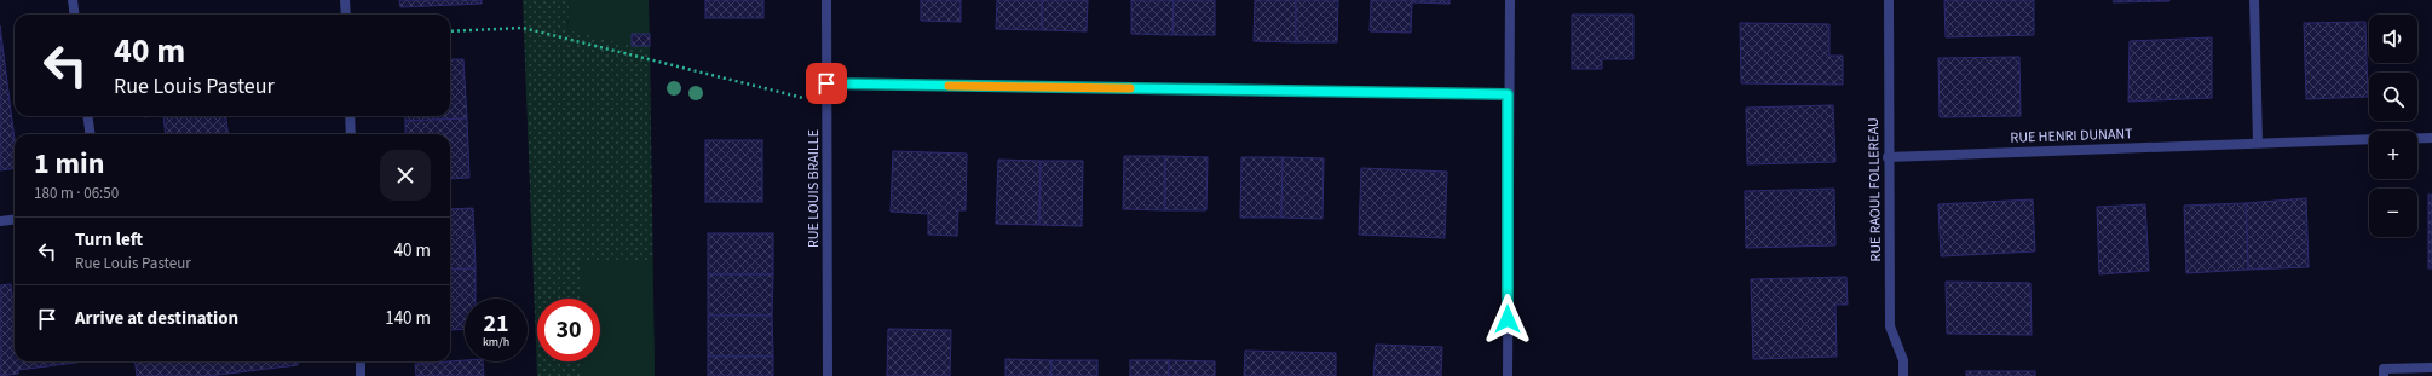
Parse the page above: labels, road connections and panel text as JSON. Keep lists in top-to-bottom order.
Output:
{
  "streets": {
    "street": ["RUE HENRI DUNANT", "RUE LOUIS BRAILLE", "RUE RAOUL FOLLEREAU"]
  },
  "crossings": [
    ["RUE HENRI DUNANT", "RUE RAOUL FOLLEREAU"]
  ],
  "page": {
    "map_buttons": ["+", "−"],
    "turn": ["40 m", "Rue Louis Pasteur"],
    "heading": ["1 min", "180 m · 06:50"],
    "list": [
      {
        "name": "Turn left",
        "note": "Rue Louis Pasteur",
        "value": "40 m"
      },
      {
        "name": "Arrive at destination",
        "value": "140 m"
      }
    ],
    "speed": "21 km/h",
    "limit": "30"
  }
}
